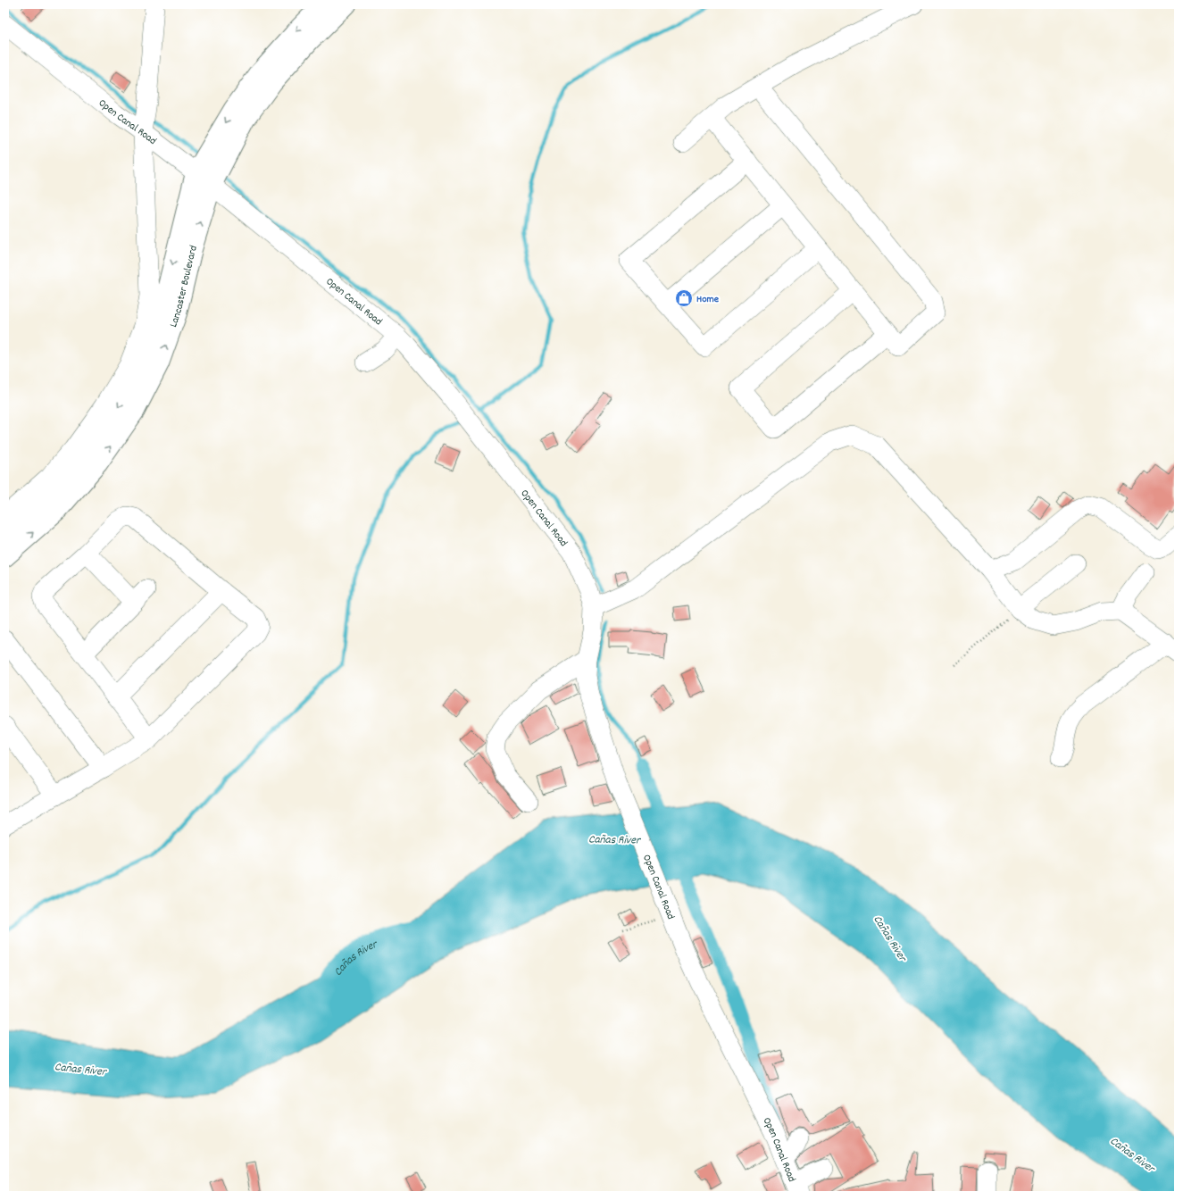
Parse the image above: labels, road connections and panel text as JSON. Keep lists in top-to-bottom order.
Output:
{
  "streets": {
    "main road": ["Lancaster Boulevard"],
    "street": ["Open Canal Road"]
  },
  "crossings": [
    ["Open Canal Road", "Lancaster Boulevard"]
  ],
  "water": ["Cañas River"],
  "places": {
    "shop": ["Home"]
  }
}
